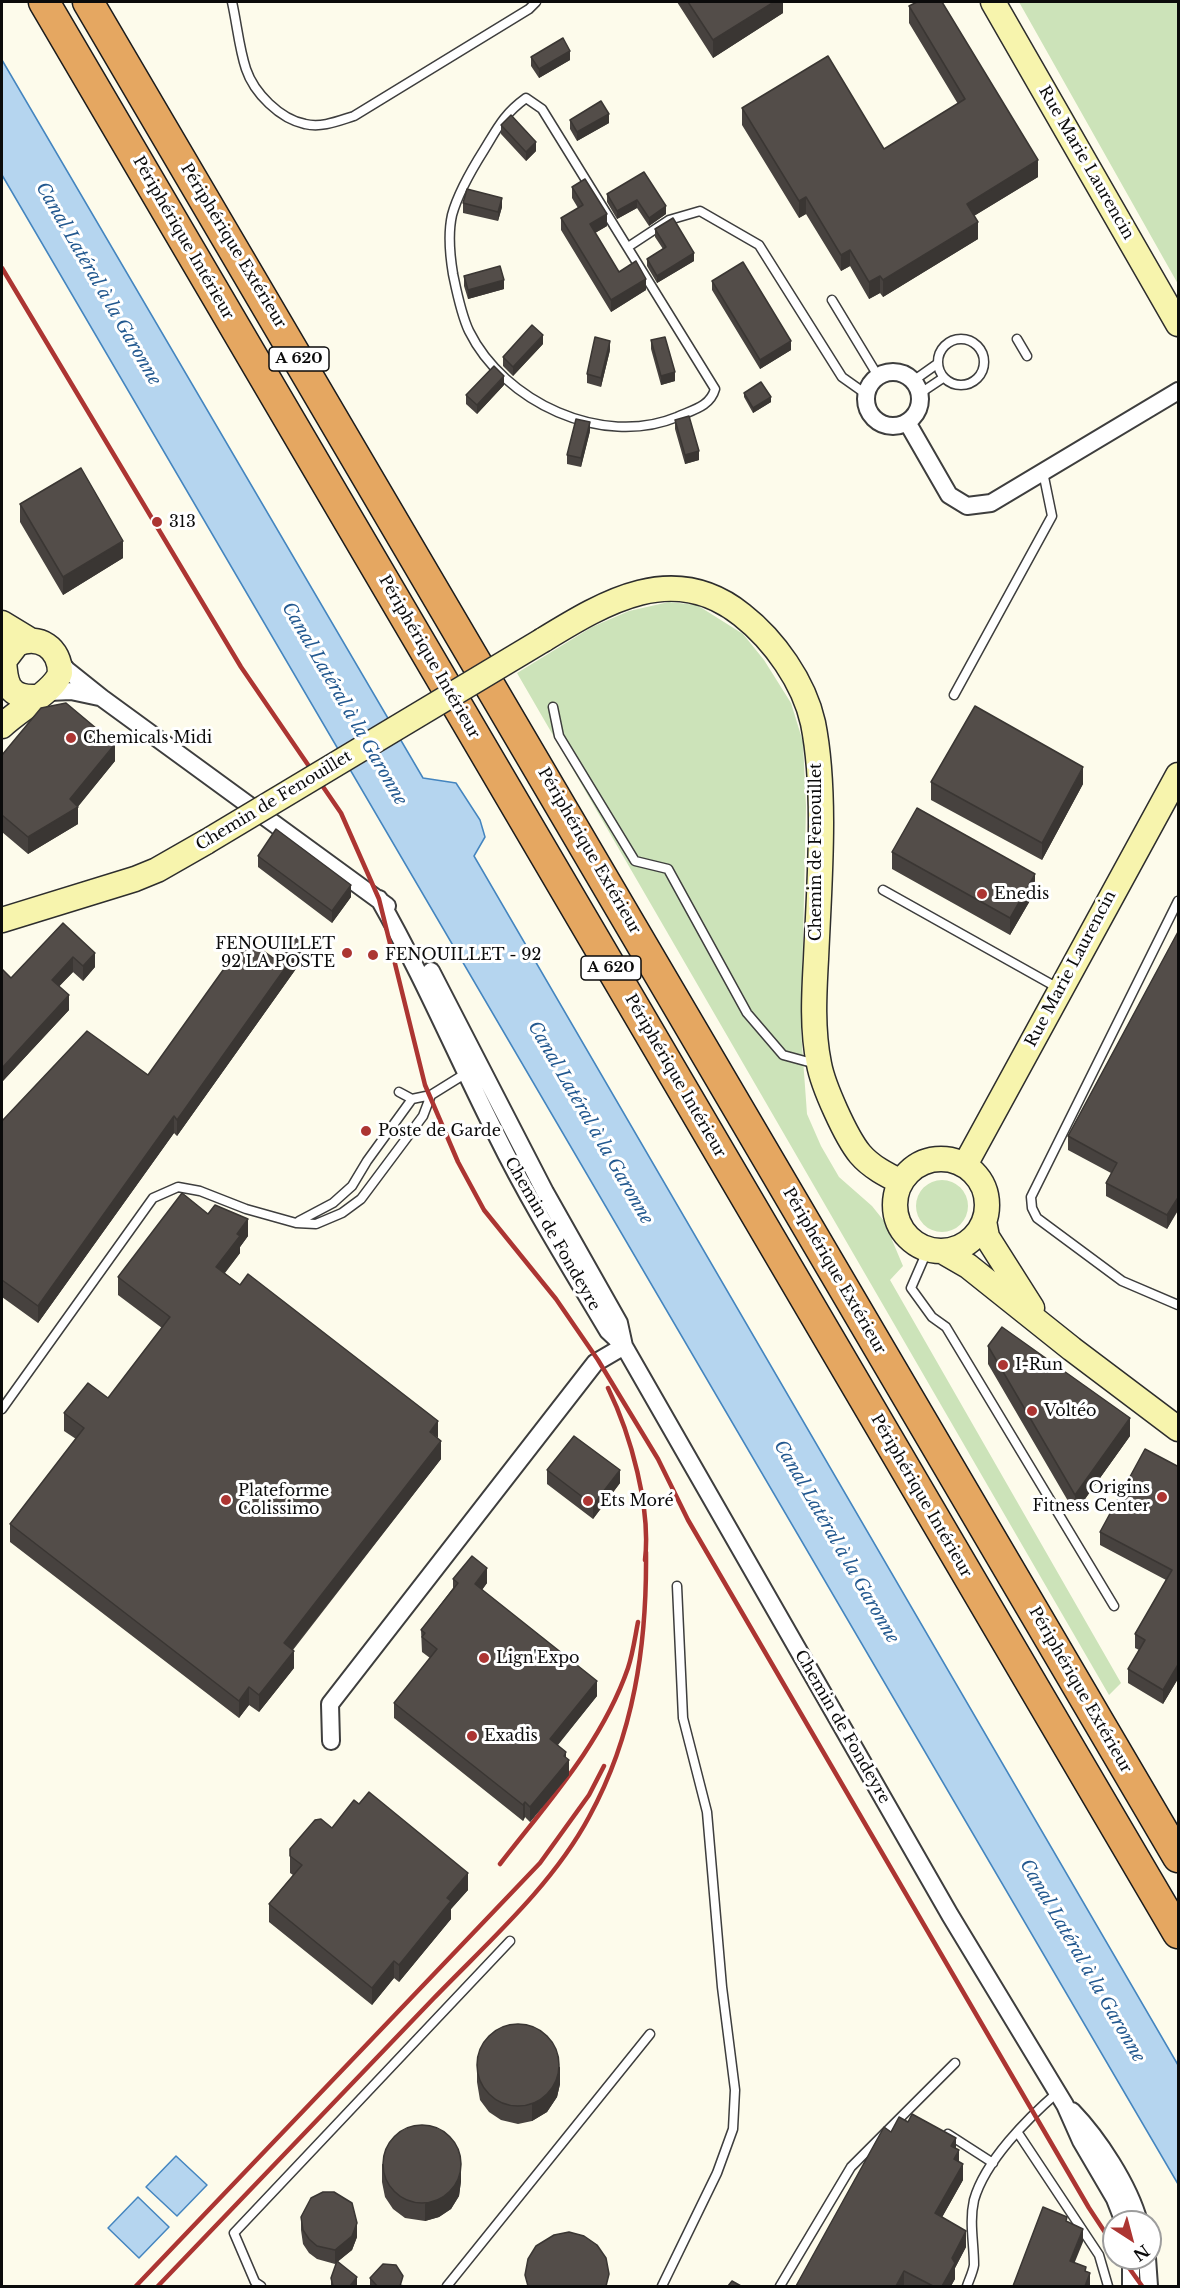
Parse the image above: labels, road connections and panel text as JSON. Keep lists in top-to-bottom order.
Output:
{
  "streets": {
    "highway": ["Périphérique Intérieur", "Périphérique Extérieur", "A 620"],
    "street": ["Rue Marie Laurencin", "Chemin de Fenouillet", "Chemin de Fondeyre"]
  },
  "crossings": [
    ["Rue Marie Laurencin", "Chemin de Fenouillet"]
  ],
  "water": ["Canal Latéral à la Garonne"],
  "places": [
    "313",
    "Chemicals Midi",
    "Enedis",
    "FENOUILLET 92 LA POSTE",
    "FENOUILLET - 92",
    "Poste de Garde",
    "I-Run",
    "Voltéo",
    "Origins Fitness Center",
    "Plateforme Colissimo",
    "Ets Moré",
    "Lign'Expo",
    "Exadis"
  ],
  "north": "bottom right"
}
